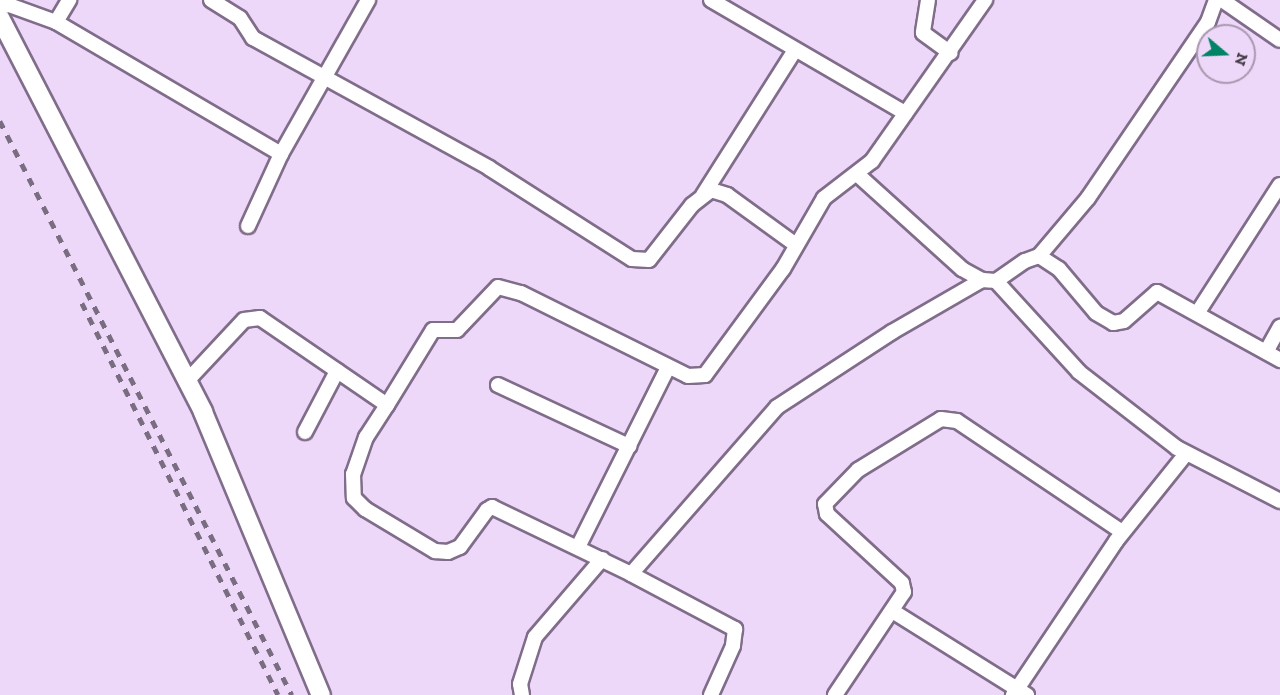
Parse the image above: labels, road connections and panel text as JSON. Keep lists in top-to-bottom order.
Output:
{
  "north": "right"
}
